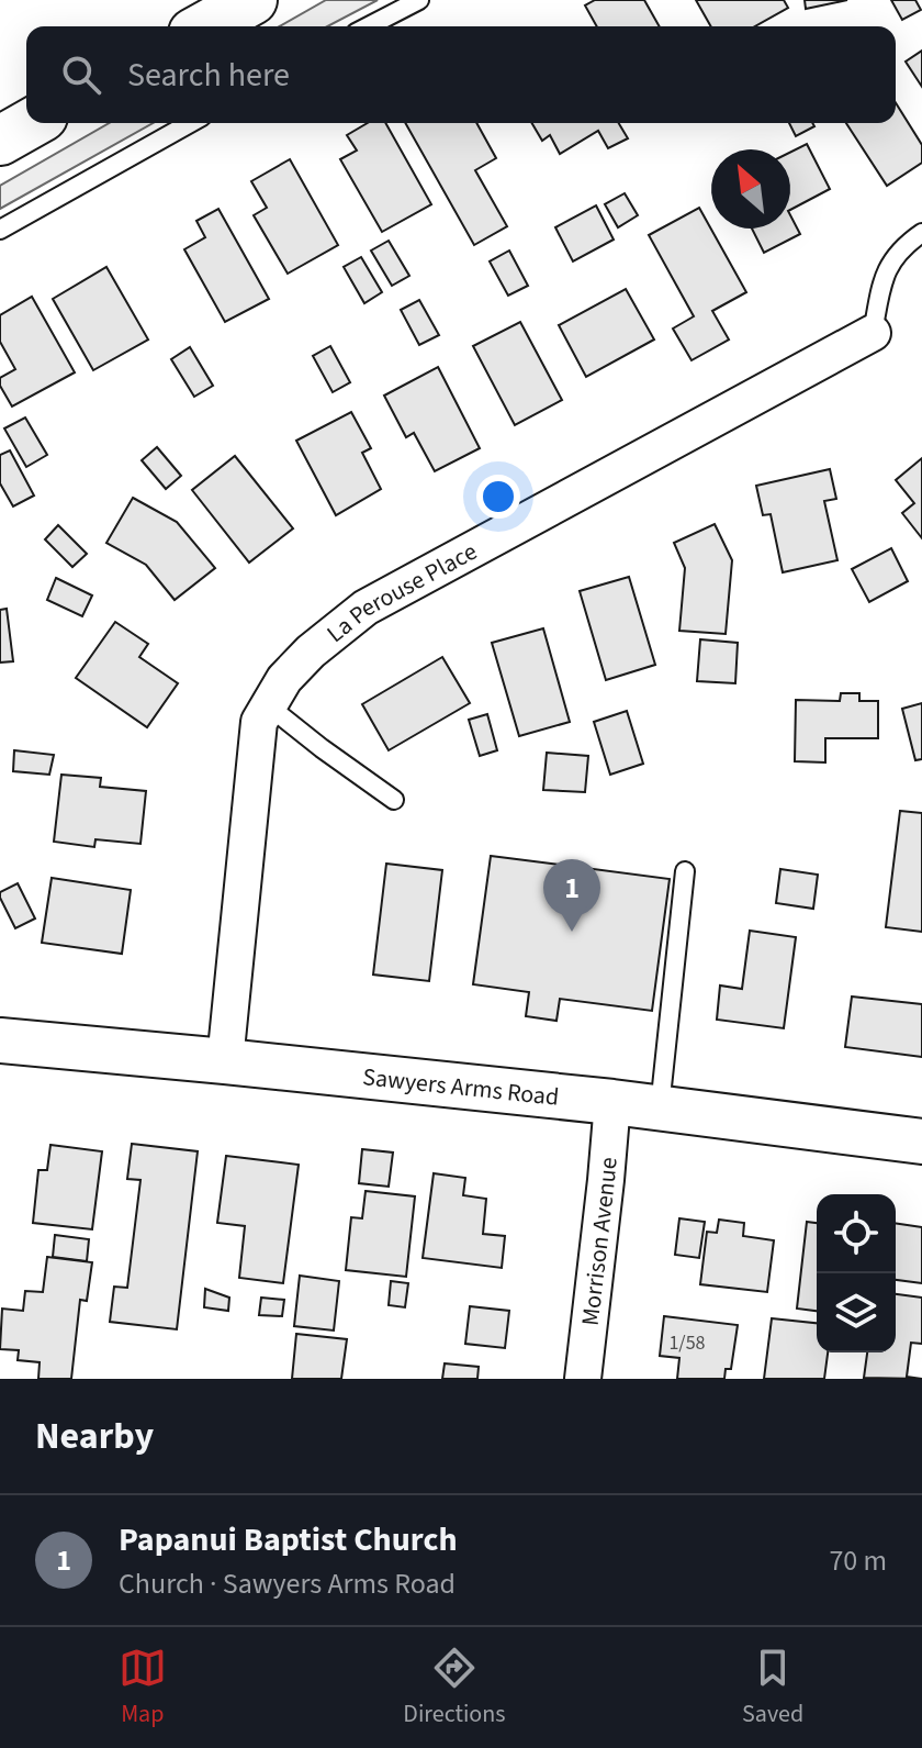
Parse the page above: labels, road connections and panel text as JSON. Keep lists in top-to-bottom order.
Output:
{
  "streets": {
    "street": ["La Perouse Place", "Sawyers Arms Road", "Morrison Avenue"]
  },
  "crossings": [
    ["La Perouse Place", "Sawyers Arms Road"],
    ["Sawyers Arms Road", "Morrison Avenue"]
  ],
  "house_numbers": ["1/58"],
  "north": "top left",
  "page": {
    "search": "Search here",
    "pins": "1",
    "heading": "Nearby",
    "list": [
      {
        "mark": "1",
        "name": "Papanui Baptist Church",
        "note": "Church · Sawyers Arms Road",
        "value": "70 m"
      }
    ],
    "nav": ["Map", "Directions", "Saved"]
  }
}
